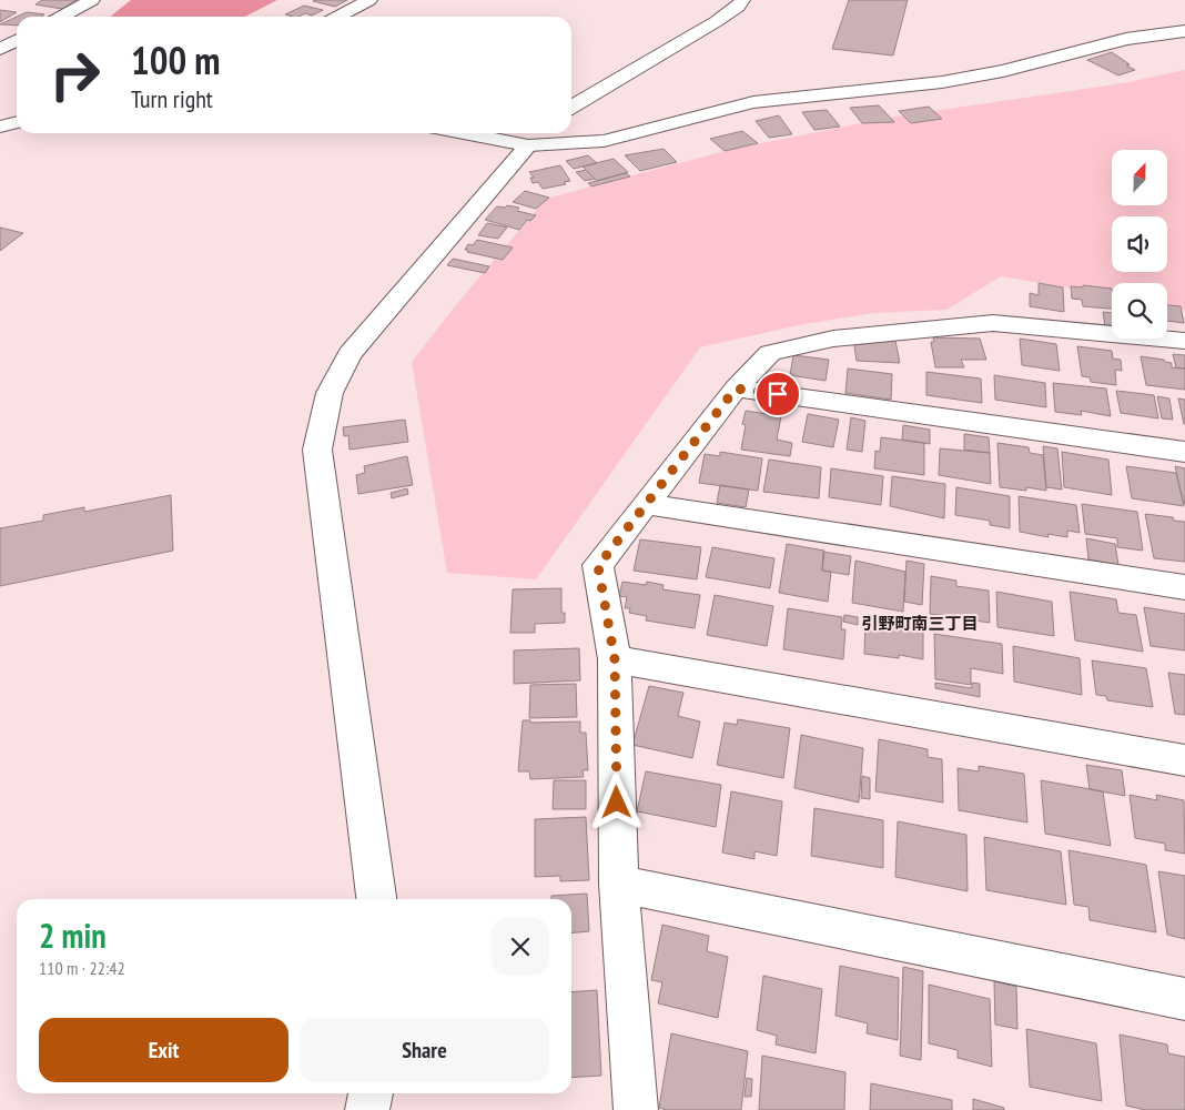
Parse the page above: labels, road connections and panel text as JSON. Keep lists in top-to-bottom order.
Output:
{
  "districts": ["引野町南三丁目"],
  "north": "top",
  "page": {
    "turn": ["100 m", "Turn right"],
    "heading": ["2 min", "110 m · 22:42"],
    "buttons": ["Exit", "Share"]
  }
}
